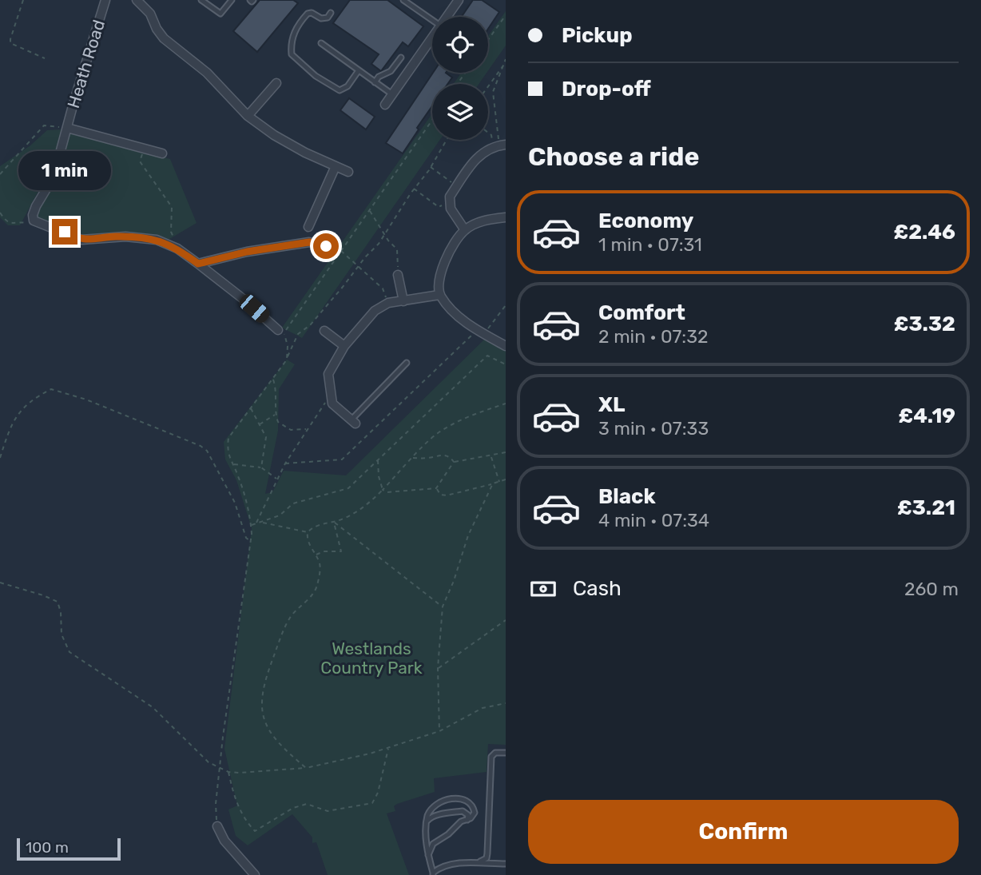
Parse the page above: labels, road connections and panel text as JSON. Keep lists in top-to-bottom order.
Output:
{
  "streets": {
    "street": ["Heath Road"]
  },
  "parks": ["Westlands Country Park"],
  "scale_bar": "100 m",
  "page": {
    "banner": ["Pickup", "Drop-off"],
    "heading": "Choose a ride",
    "bubble": "1 min",
    "list": [
      {
        "name": "Economy",
        "note": "1 min · 07:31",
        "value": "£2.46"
      },
      {
        "name": "Comfort",
        "note": "2 min · 07:32",
        "value": "£3.32"
      },
      {
        "name": "XL",
        "note": "3 min · 07:33",
        "value": "£4.19"
      },
      {
        "name": "Black",
        "note": "4 min · 07:34",
        "value": "£3.21"
      }
    ],
    "pay": ["Cash", "260 m"],
    "buttons": "Confirm",
    "scale": "100 m"
  }
}
